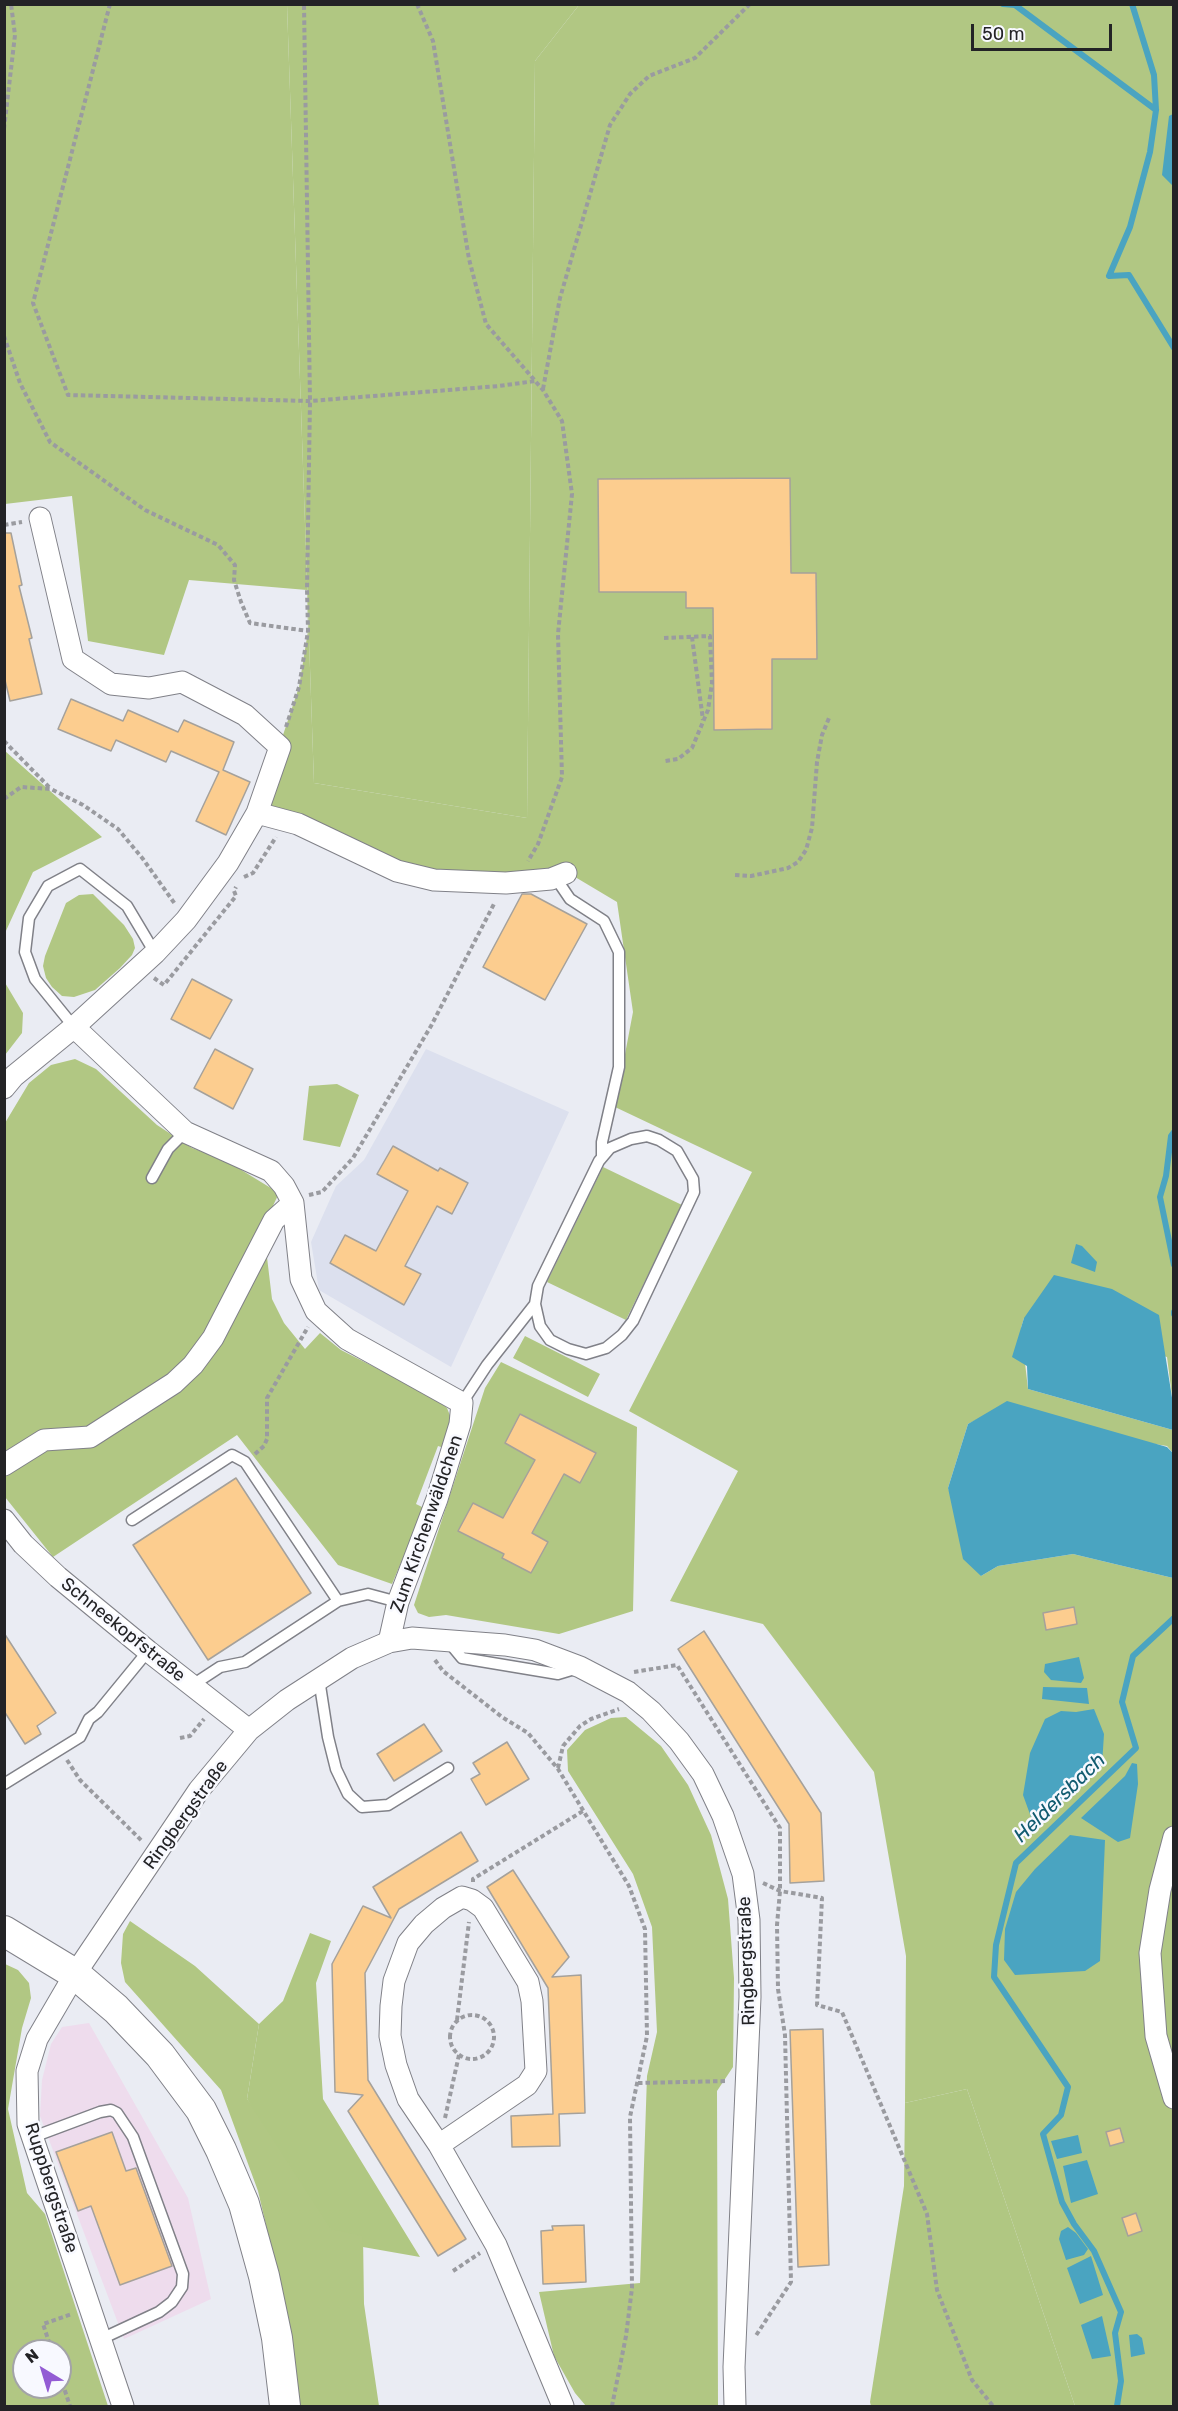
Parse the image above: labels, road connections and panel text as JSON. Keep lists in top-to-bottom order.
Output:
{
  "streets": {
    "street": [
      "Zum Kirchenwäldchen",
      "Schneekopfstraße",
      "Ringbergstraße",
      "Ruppbergstraße"
    ]
  },
  "crossings": [
    ["Zum Kirchenwäldchen", "Ringbergstraße"],
    ["Schneekopfstraße", "Ringbergstraße"],
    ["Ringbergstraße", "Ruppbergstraße"]
  ],
  "water": ["Heldersbach"],
  "scale_bar": "50 m",
  "north": "top left"
}
